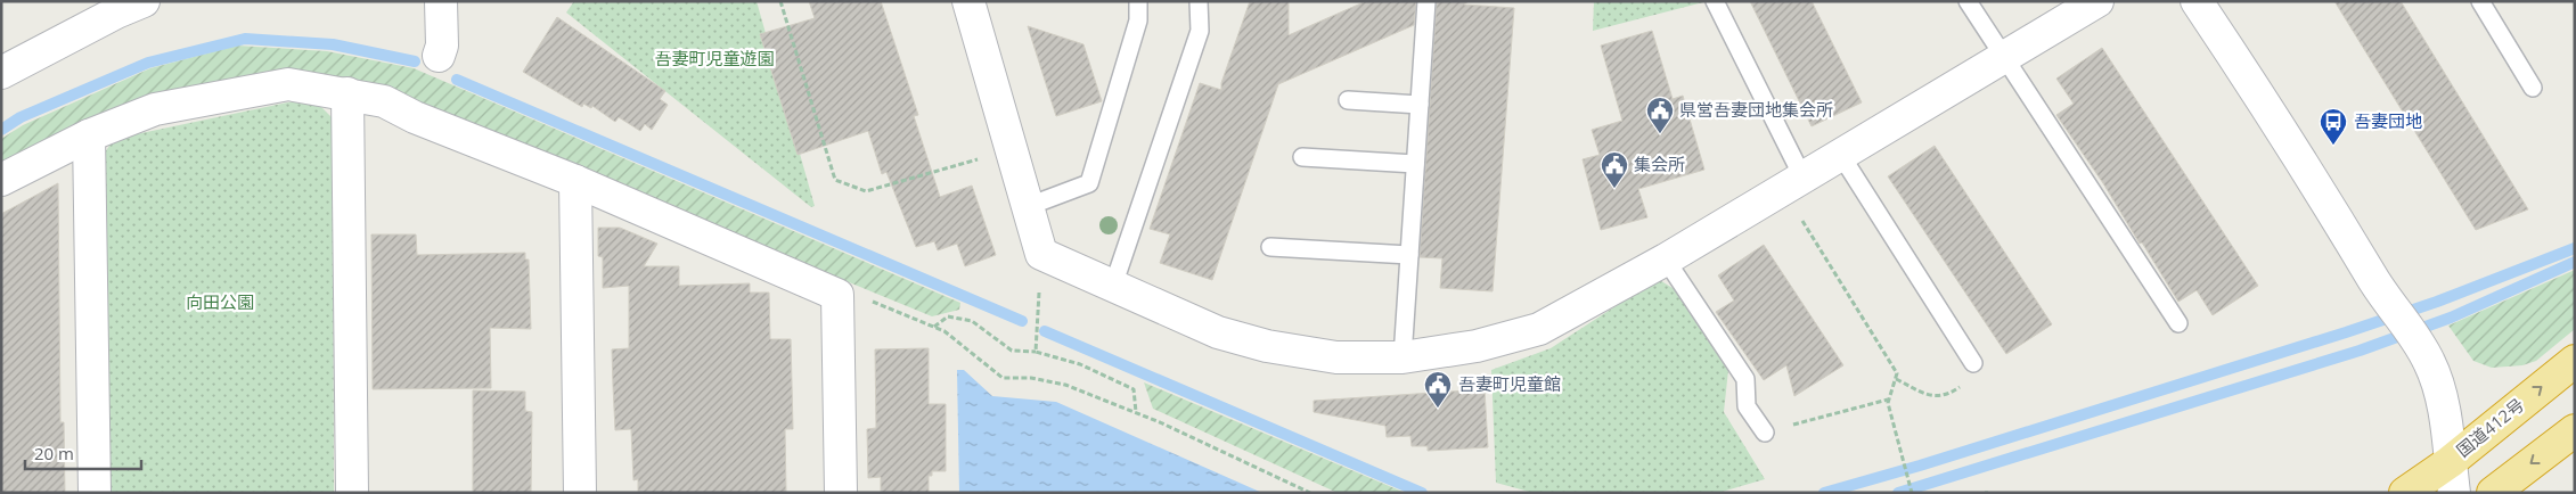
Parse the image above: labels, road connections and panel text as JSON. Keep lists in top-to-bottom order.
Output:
{
  "streets": {
    "highway": ["国道412号"]
  },
  "parks": ["吾妻町児童遊園", "向田公園"],
  "places": {
    "public building": ["県営吾妻団地集会所", "集会所", "吾妻町児童館"],
    "bus stop": ["吾妻団地"]
  },
  "scale_bar": "20 m"
}
